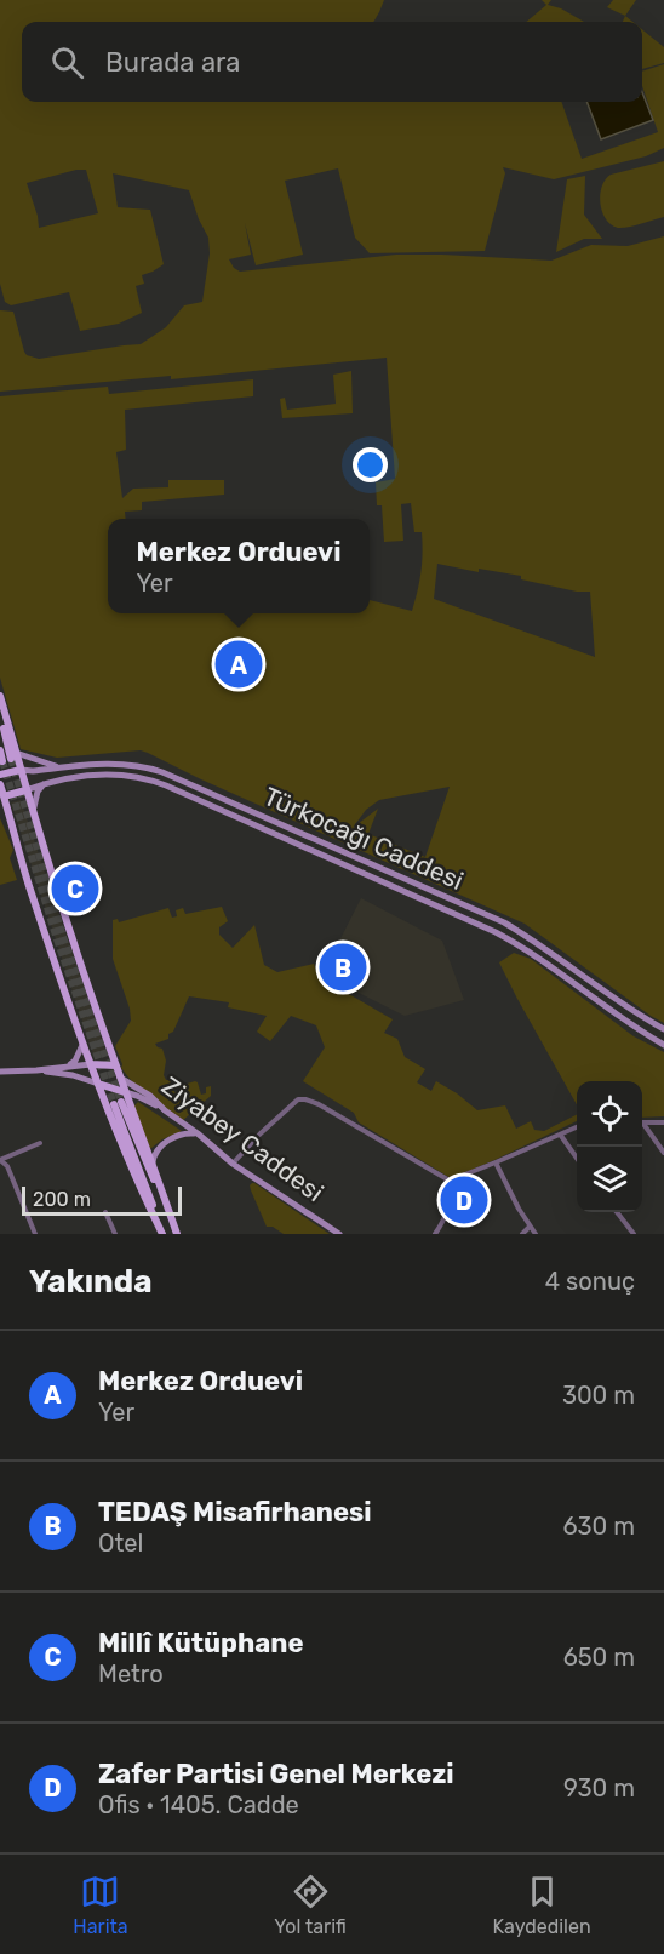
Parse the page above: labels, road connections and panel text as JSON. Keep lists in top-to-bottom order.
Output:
{
  "streets": {
    "main road": ["Türkocağı Caddesi", "Ziyabey Caddesi"]
  },
  "scale_bar": "200 m",
  "page": {
    "search": "Burada ara",
    "popup": ["Merkez Orduevi", "Yer"],
    "pins": [
      "A",
      "C",
      "B",
      "D"
    ],
    "scale": "200 m",
    "heading": ["Yakında", "4 sonuç"],
    "list": [
      {
        "mark": "A",
        "name": "Merkez Orduevi",
        "note": "Yer",
        "value": "300 m"
      },
      {
        "mark": "B",
        "name": "TEDAŞ Misafirhanesi",
        "note": "Otel",
        "value": "630 m"
      },
      {
        "mark": "C",
        "name": "Millî Kütüphane",
        "note": "Metro",
        "value": "650 m"
      },
      {
        "mark": "D",
        "name": "Zafer Partisi Genel Merkezi",
        "note": "Ofis · 1405. Cadde",
        "value": "930 m"
      }
    ],
    "nav": ["Harita", "Yol tarifi", "Kaydedilen"]
  }
}
